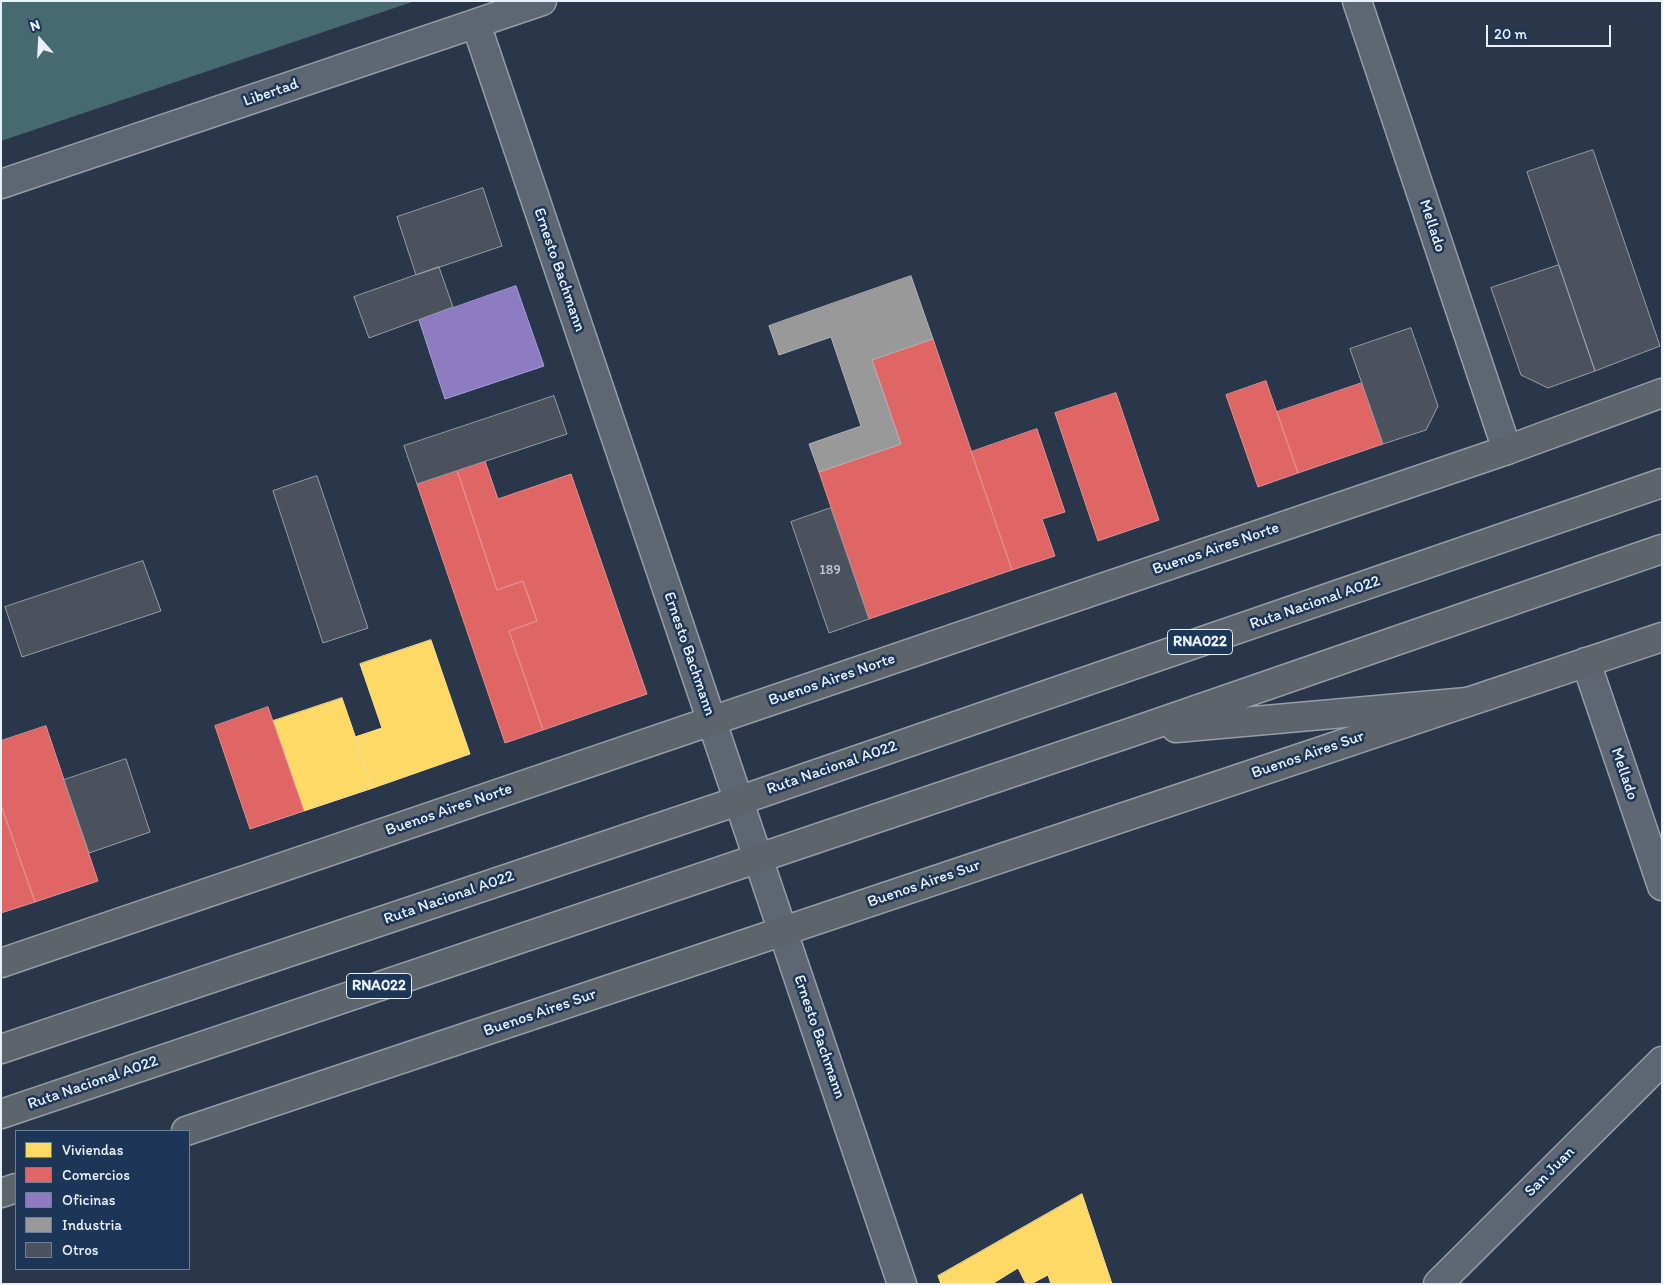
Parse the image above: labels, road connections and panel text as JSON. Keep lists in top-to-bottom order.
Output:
{
  "streets": {
    "main road": [
      "Buenos Aires Norte",
      "Ruta Nacional A022",
      "RNA022",
      "Buenos Aires Sur"
    ],
    "street": [
      "Libertad",
      "Mellado",
      "Ernesto Bachmann",
      "San Juan"
    ]
  },
  "crossings": [
    ["Libertad", "Ernesto Bachmann"],
    ["Mellado", "Buenos Aires Norte"],
    ["Mellado", "Buenos Aires Sur"],
    ["Ernesto Bachmann", "Buenos Aires Norte"],
    ["Ernesto Bachmann", "Ruta Nacional A022"],
    ["Ernesto Bachmann", "Buenos Aires Sur"]
  ],
  "house_numbers": ["189"],
  "legend": [
    "Viviendas",
    "Comercios",
    "Oficinas",
    "Industria",
    "Otros"
  ],
  "scale_bar": "20 m",
  "north": "top"
}
